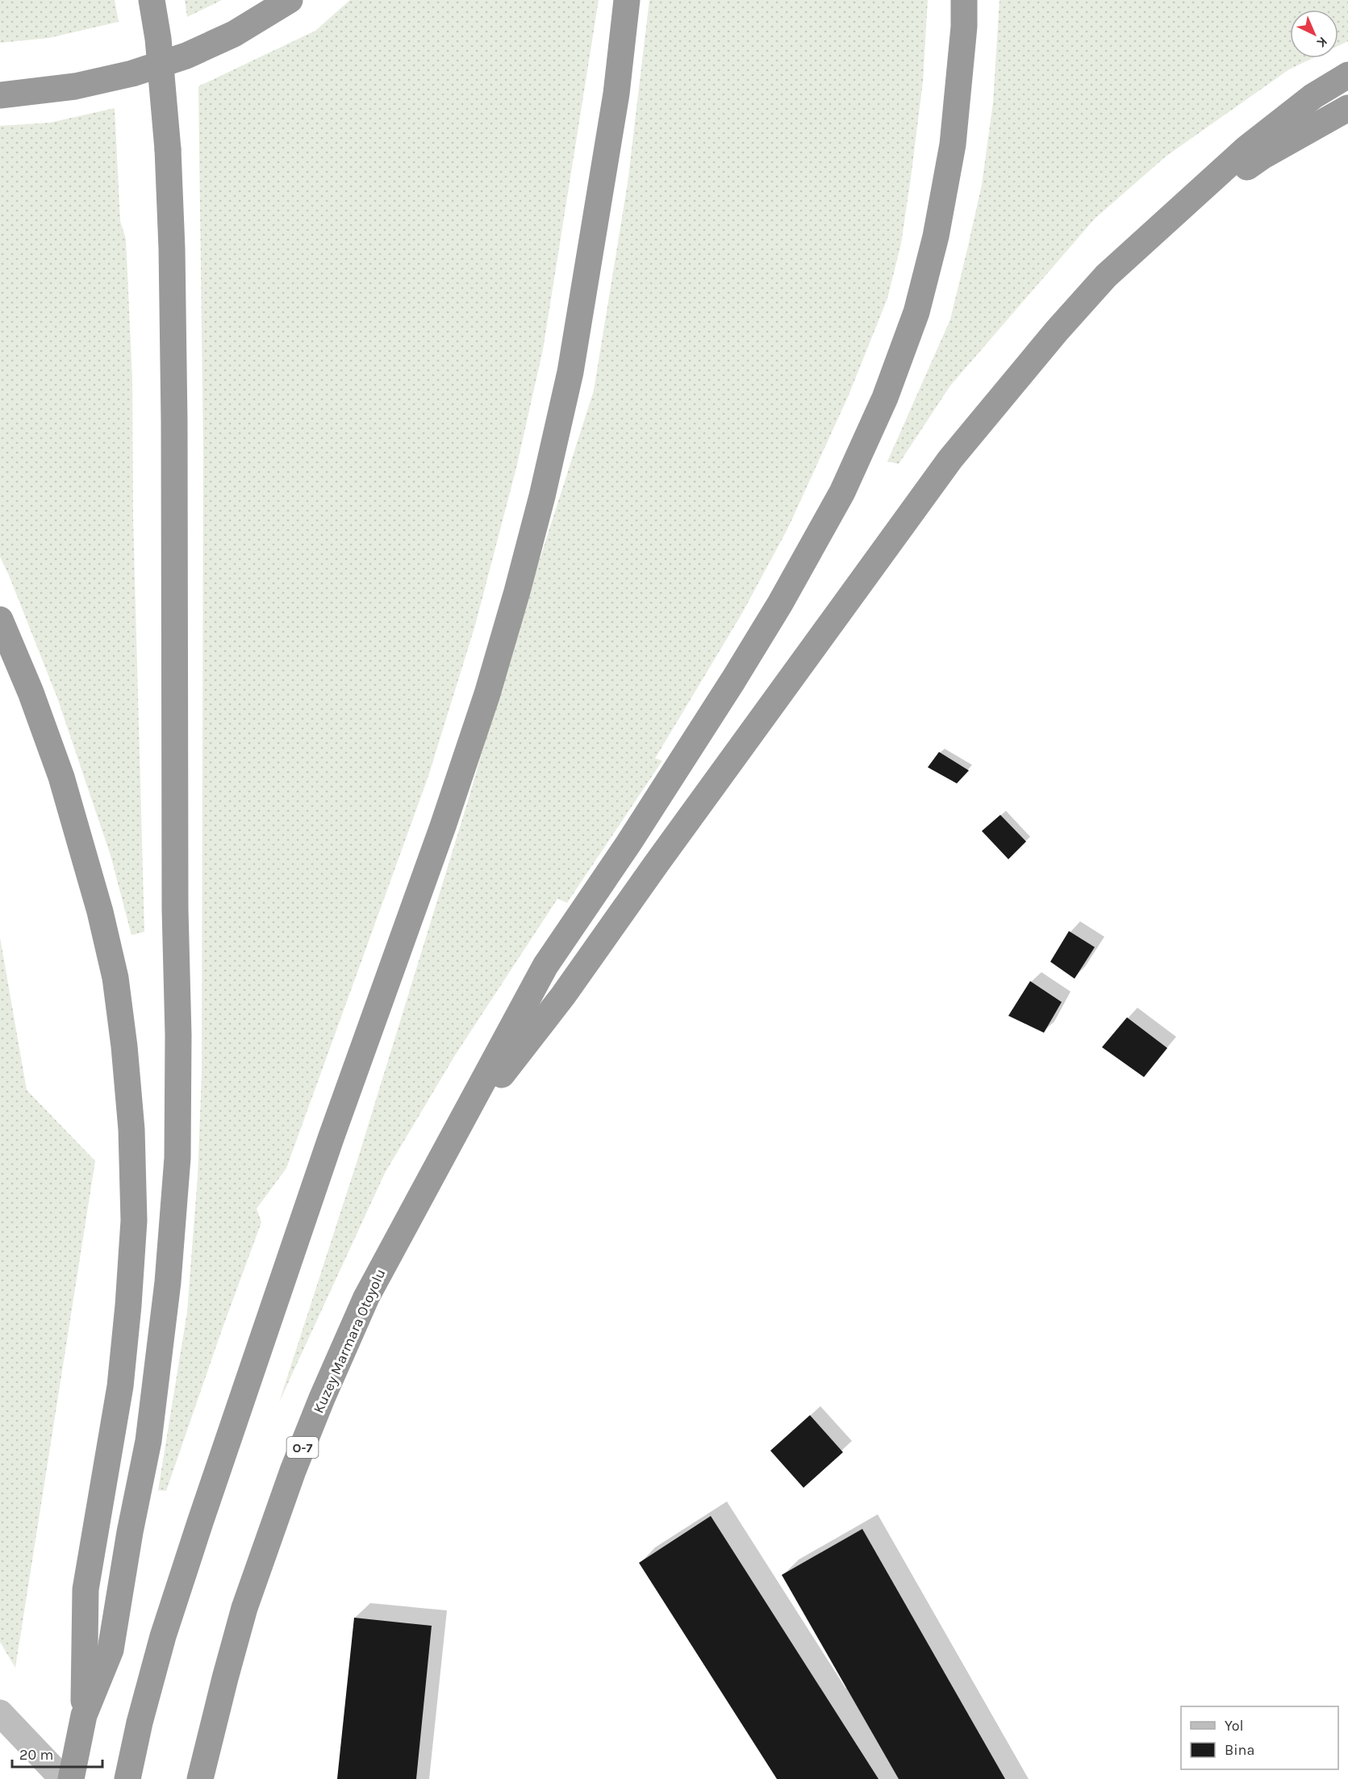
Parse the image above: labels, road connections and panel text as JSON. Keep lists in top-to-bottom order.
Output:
{
  "streets": {
    "highway": ["Kuzey Marmara Otoyolu", "O-7"]
  },
  "legend": ["Yol", "Bina"],
  "scale_bar": "20 m",
  "north": "bottom right"
}
